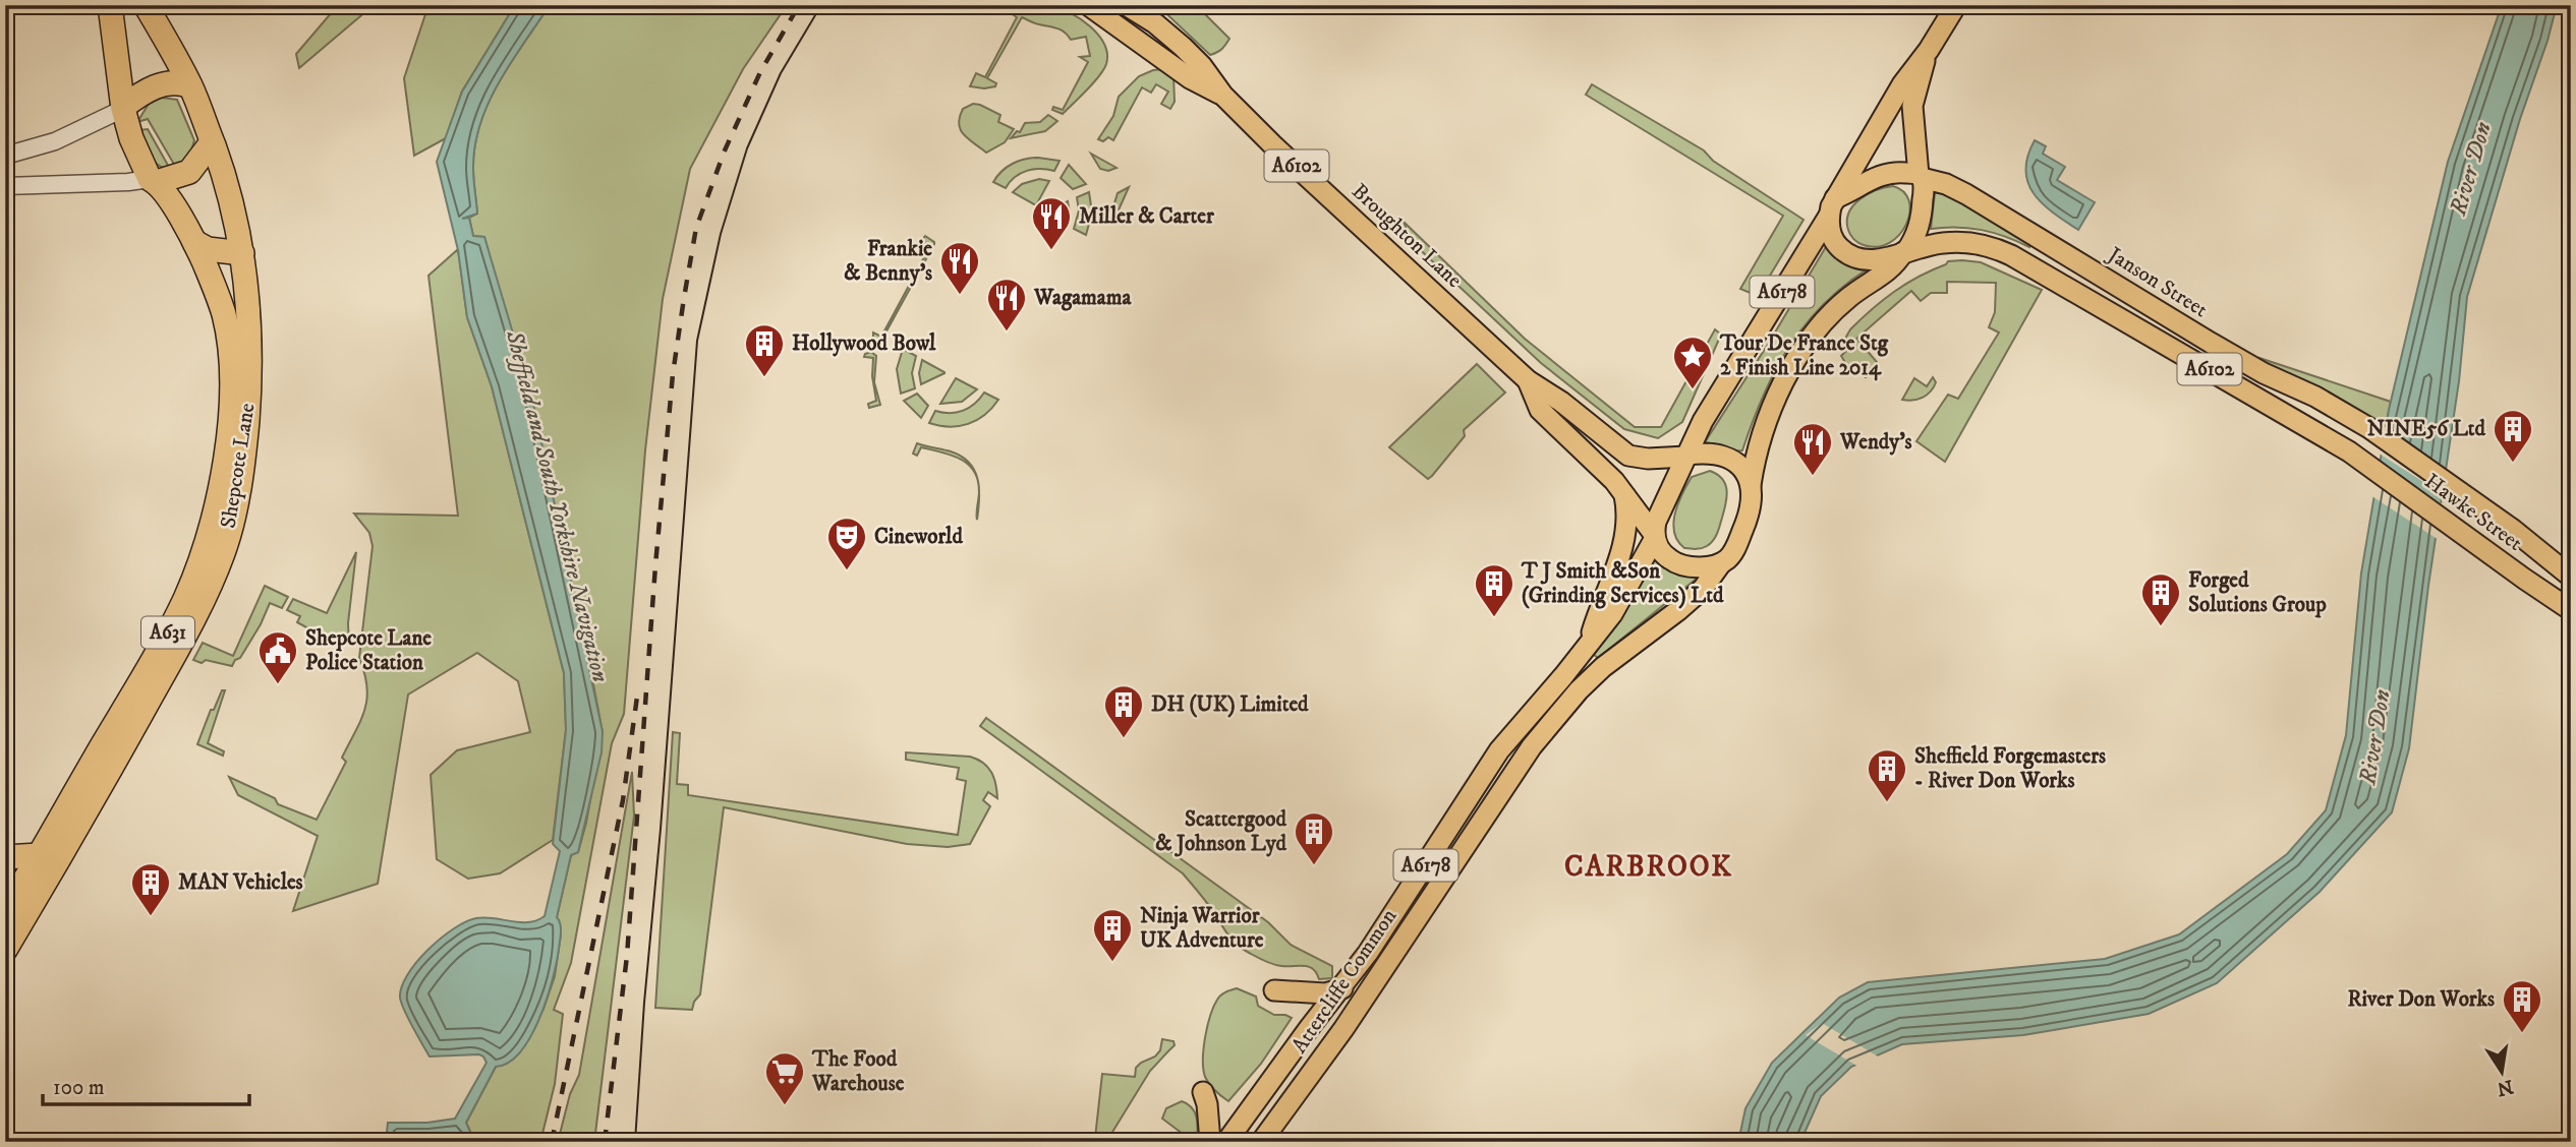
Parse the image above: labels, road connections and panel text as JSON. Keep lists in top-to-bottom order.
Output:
{
  "streets": {
    "highway": ["Shepcote Lane", "A631"],
    "main road": [
      "A6102",
      "Broughton Lane",
      "Janson Street",
      "A6178",
      "Hawke Street",
      "Attercliffe Common"
    ]
  },
  "crossings": [
    ["Broughton Lane", "A6178"],
    ["Broughton Lane", "Attercliffe Common"],
    ["Janson Street", "A6178"],
    ["Janson Street", "Hawke Street"],
    ["A6178", "Hawke Street"],
    ["A6178", "Attercliffe Common"]
  ],
  "districts": ["CARBROOK"],
  "water": ["River Don", "Sheffield and South Yorkshire Navigation"],
  "places": {
    "restaurant": [
      "Miller & Carter",
      "Frankie & Benny's",
      "Wagamama",
      "Wendy's"
    ],
    "building": [
      "Hollywood Bowl",
      "NINE56 Ltd",
      "T J Smith &Son (Grinding Services) Ltd",
      "Forged Solutions Group",
      "DH (UK) Limited",
      "Sheffield Forgemasters - River Don Works",
      "Scattergood & Johnson Lyd",
      "MAN Vehicles",
      "Ninja Warrior UK Adventure",
      "River Don Works"
    ],
    "place": ["Tour De France Stg 2 Finish Line 2014"],
    "theatre": ["Cineworld"],
    "public building": ["Shepcote Lane Police Station"],
    "supermarket": ["The Food Warehouse"]
  },
  "scale_bar": "100 m",
  "north": "bottom"
}
